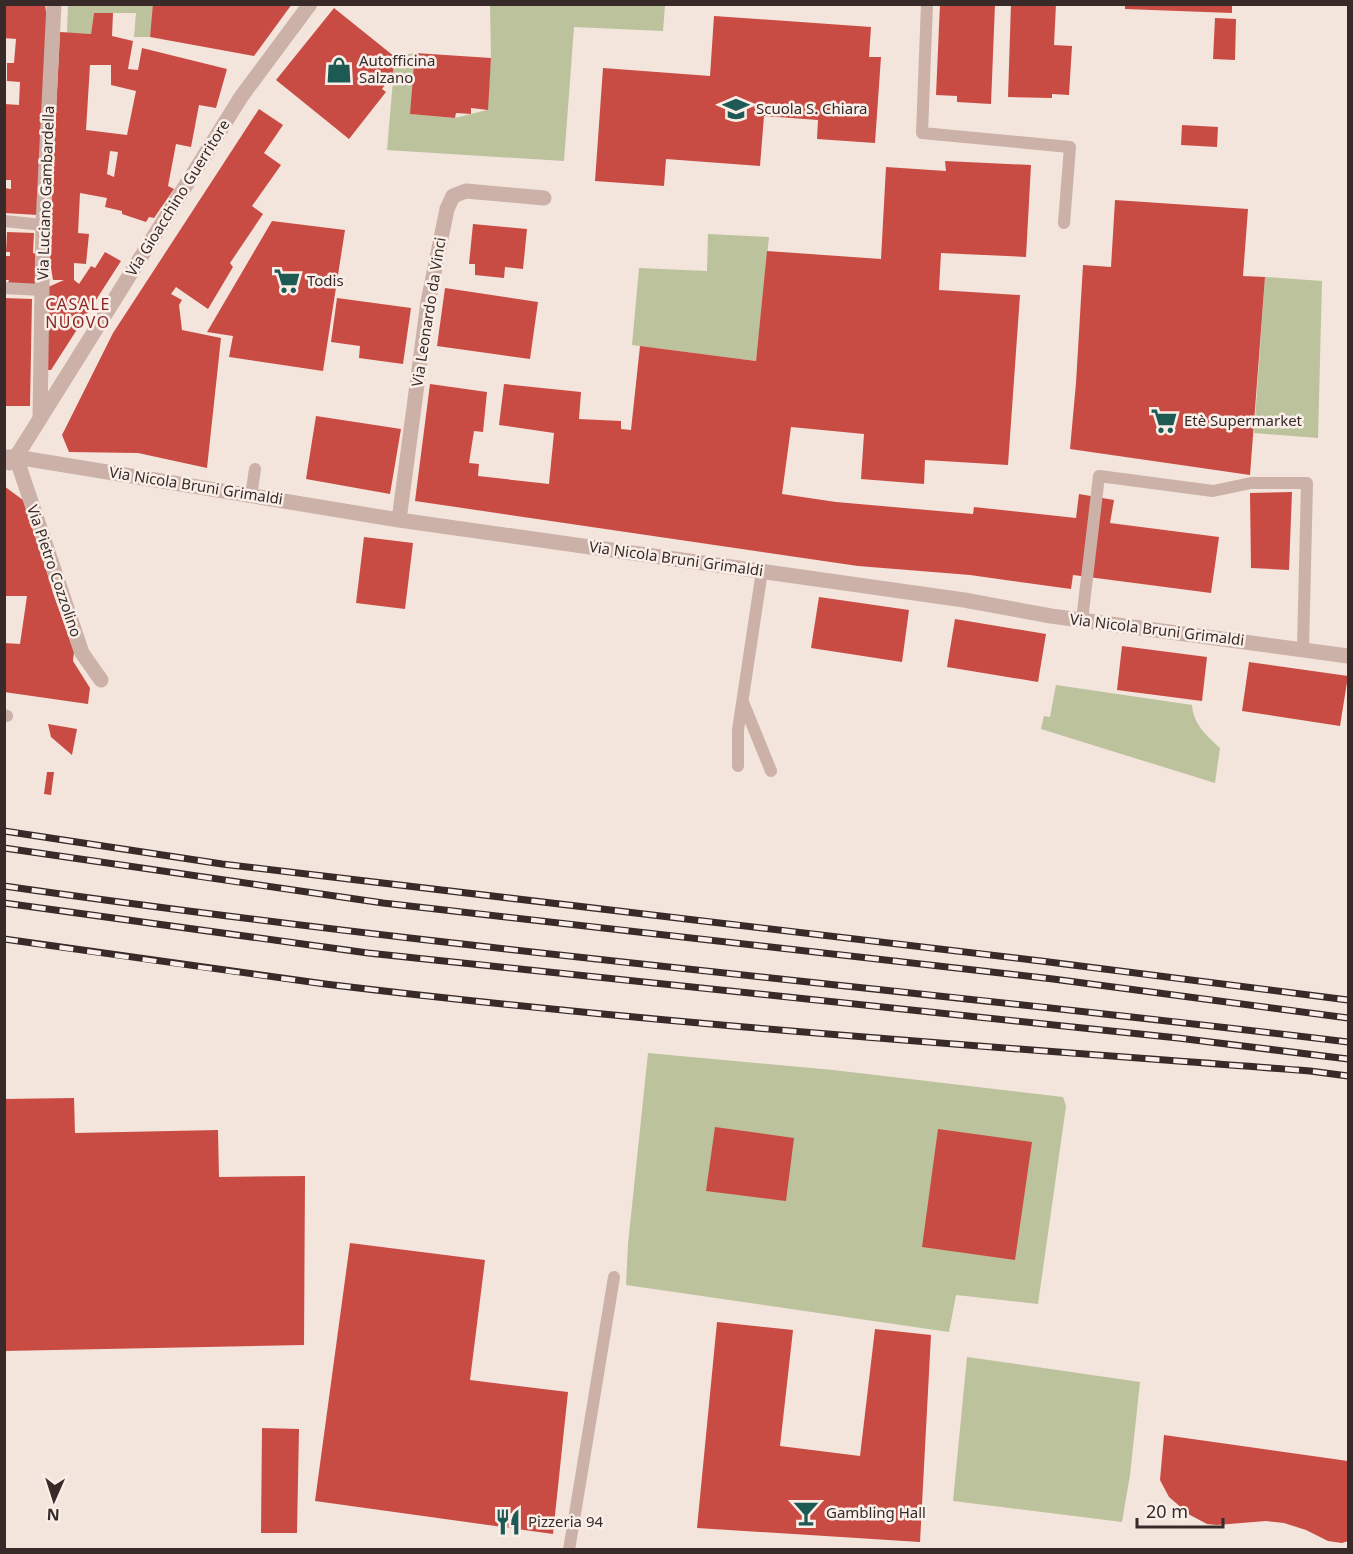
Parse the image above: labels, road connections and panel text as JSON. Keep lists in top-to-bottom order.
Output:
{
  "streets": {
    "street": [
      "Via Luciano Gambardella",
      "Via Gioacchino Guerritore",
      "Via Leonardo da Vinci",
      "Via Nicola Bruni Grimaldi",
      "Via Pietro Cozzolino"
    ]
  },
  "crossings": [
    ["Via Luciano Gambardella", "Via Gioacchino Guerritore"],
    ["Via Gioacchino Guerritore", "Via Nicola Bruni Grimaldi"],
    ["Via Gioacchino Guerritore", "Via Pietro Cozzolino"],
    ["Via Leonardo da Vinci", "Via Nicola Bruni Grimaldi"],
    ["Via Nicola Bruni Grimaldi", "Via Pietro Cozzolino"]
  ],
  "districts": ["CASALE NUOVO"],
  "places": {
    "shop": ["Autofficina Salzano"],
    "school or university": ["Scuola S. Chiara"],
    "supermarket": ["Todis", "Etè Supermarket"],
    "bar": ["Gambling Hall"],
    "restaurant": ["Pizzeria 94"]
  },
  "scale_bar": "20 m",
  "north": "bottom"
}
